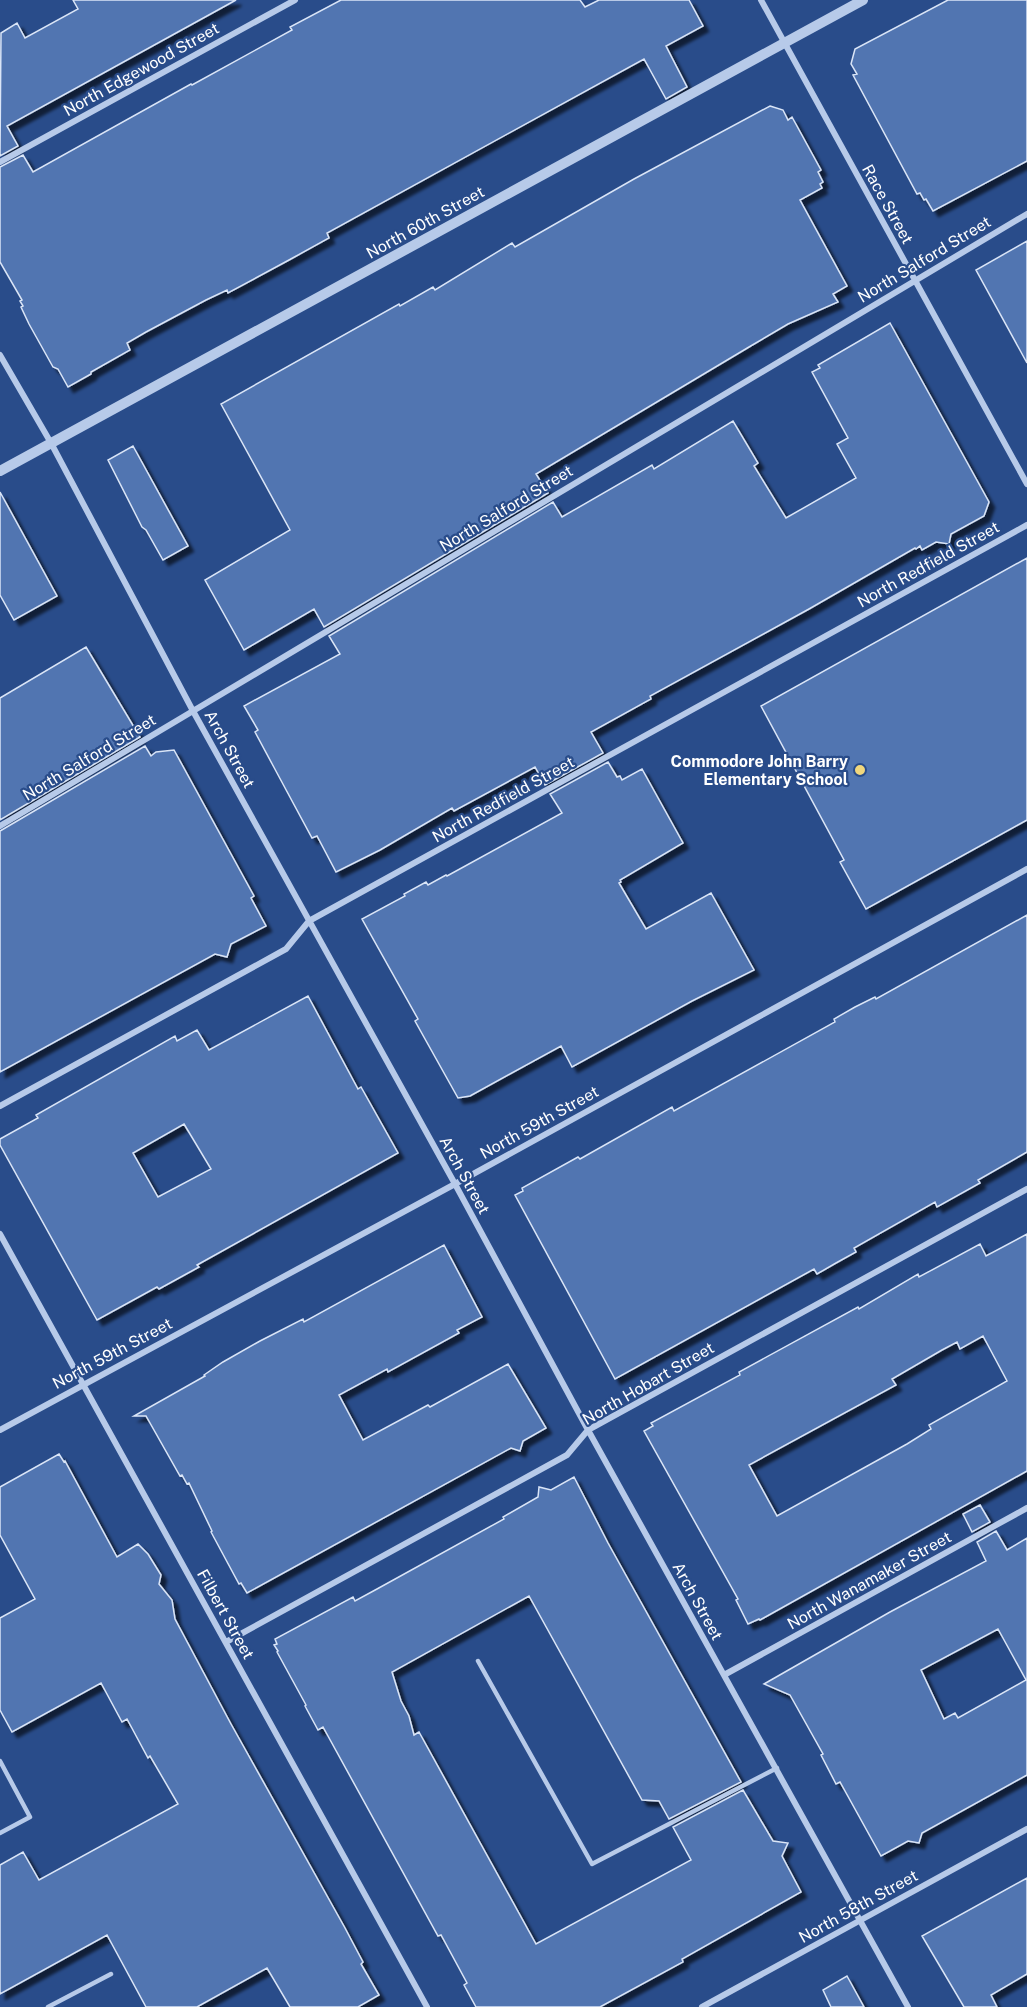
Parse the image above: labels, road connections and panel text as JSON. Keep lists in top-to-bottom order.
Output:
{
  "streets": {
    "street": [
      "North Edgewood Street",
      "Race Street",
      "North 60th Street",
      "North Salford Street",
      "North Redfield Street",
      "Arch Street",
      "North 59th Street",
      "North Hobart Street",
      "North Wanamaker Street",
      "Filbert Street",
      "North 58th Street"
    ]
  },
  "crossings": [
    ["Race Street", "North 60th Street"],
    ["Race Street", "North Salford Street"],
    ["North 60th Street", "Arch Street"],
    ["North Salford Street", "Arch Street"],
    ["North Redfield Street", "Arch Street"],
    ["Arch Street", "North 59th Street"],
    ["Arch Street", "North Hobart Street"],
    ["Arch Street", "North Wanamaker Street"],
    ["Arch Street", "North 58th Street"],
    ["North 59th Street", "Filbert Street"],
    ["North Hobart Street", "Filbert Street"]
  ],
  "places": ["Commodore John Barry Elementary School"]
}
